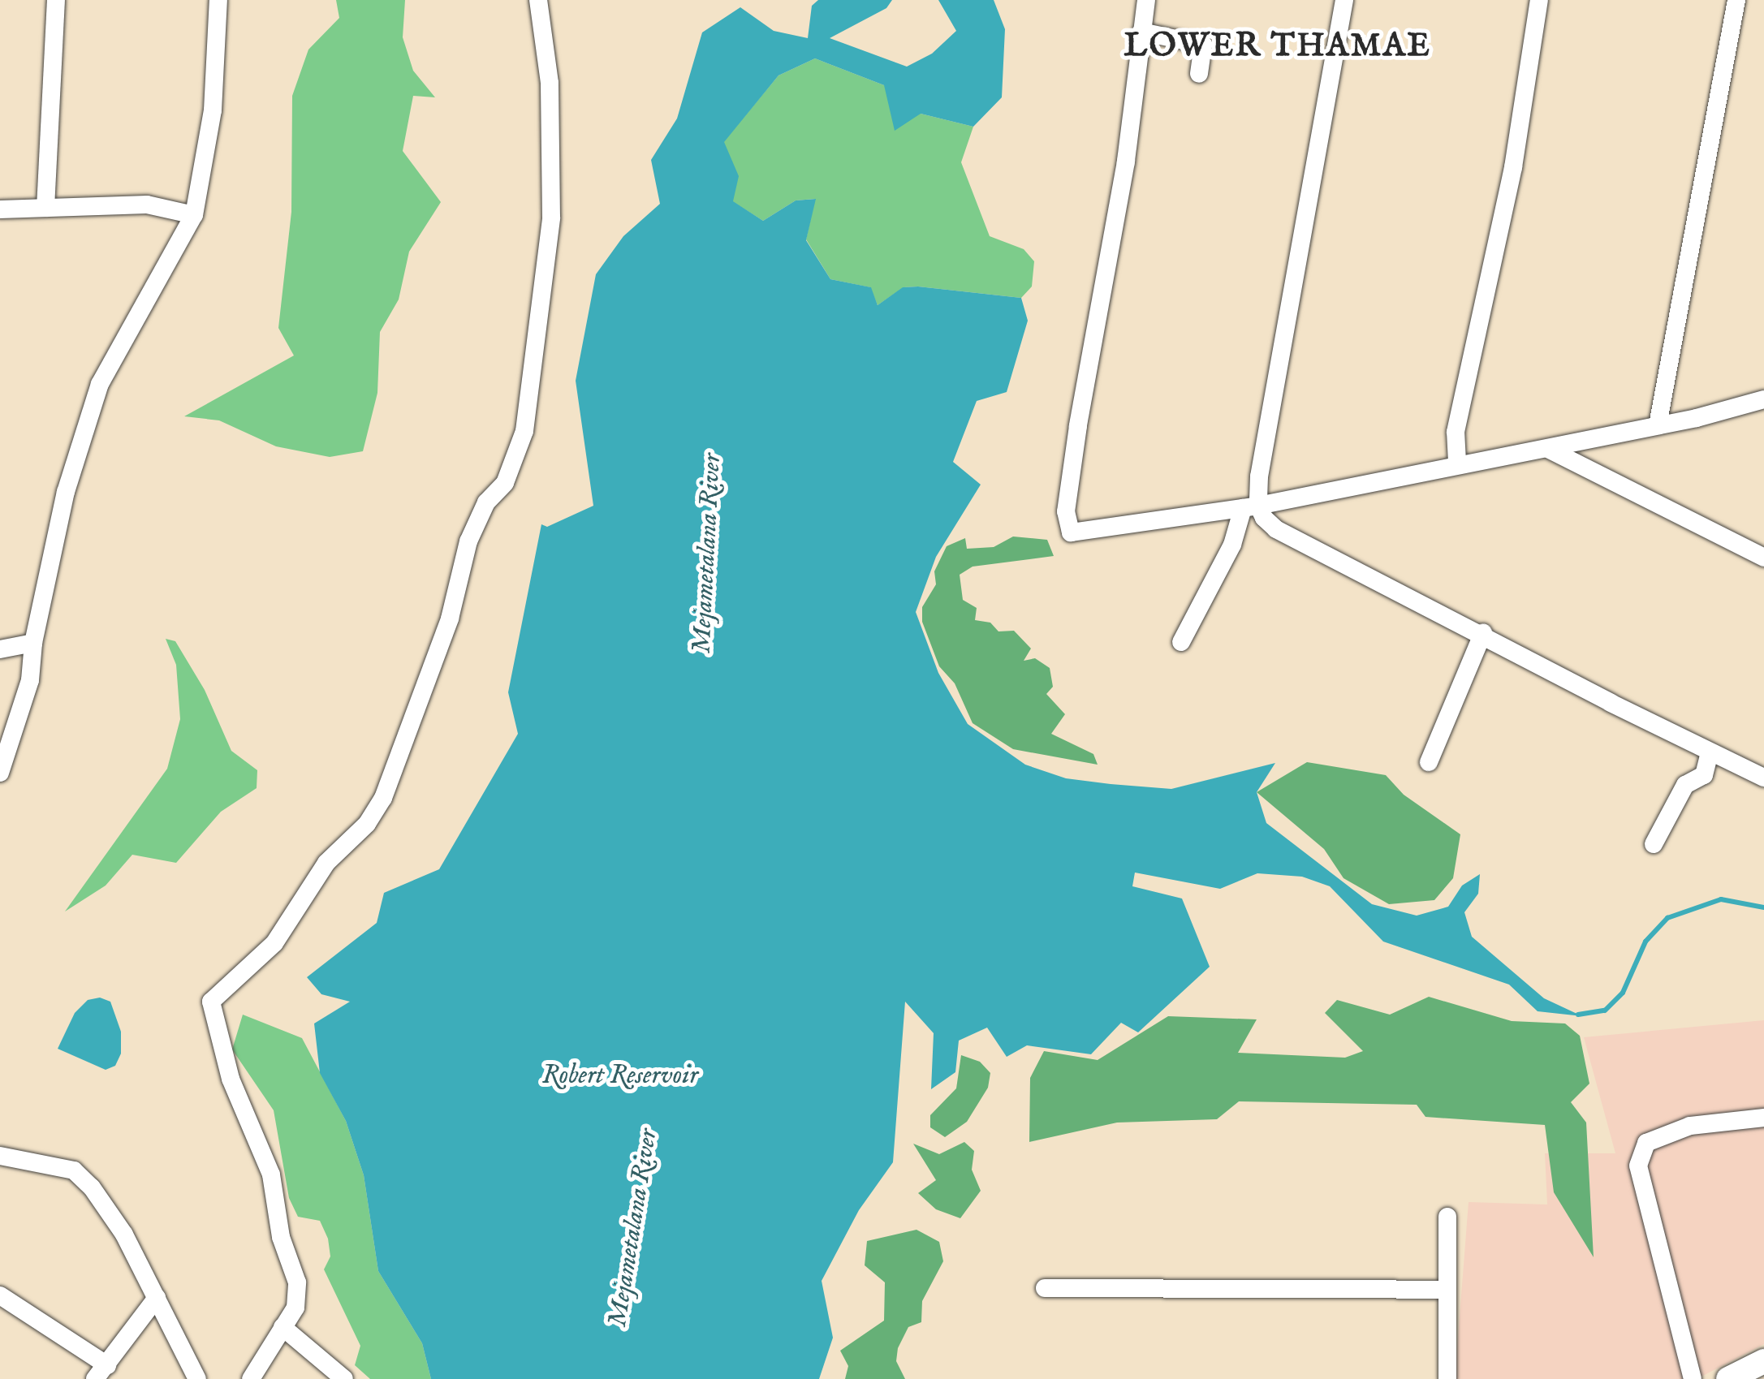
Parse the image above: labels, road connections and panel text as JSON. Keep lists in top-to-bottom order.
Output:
{
  "districts": ["LOWER THAMAE"],
  "water": ["Mejametalana River", "Robert Reservoir"]
}
